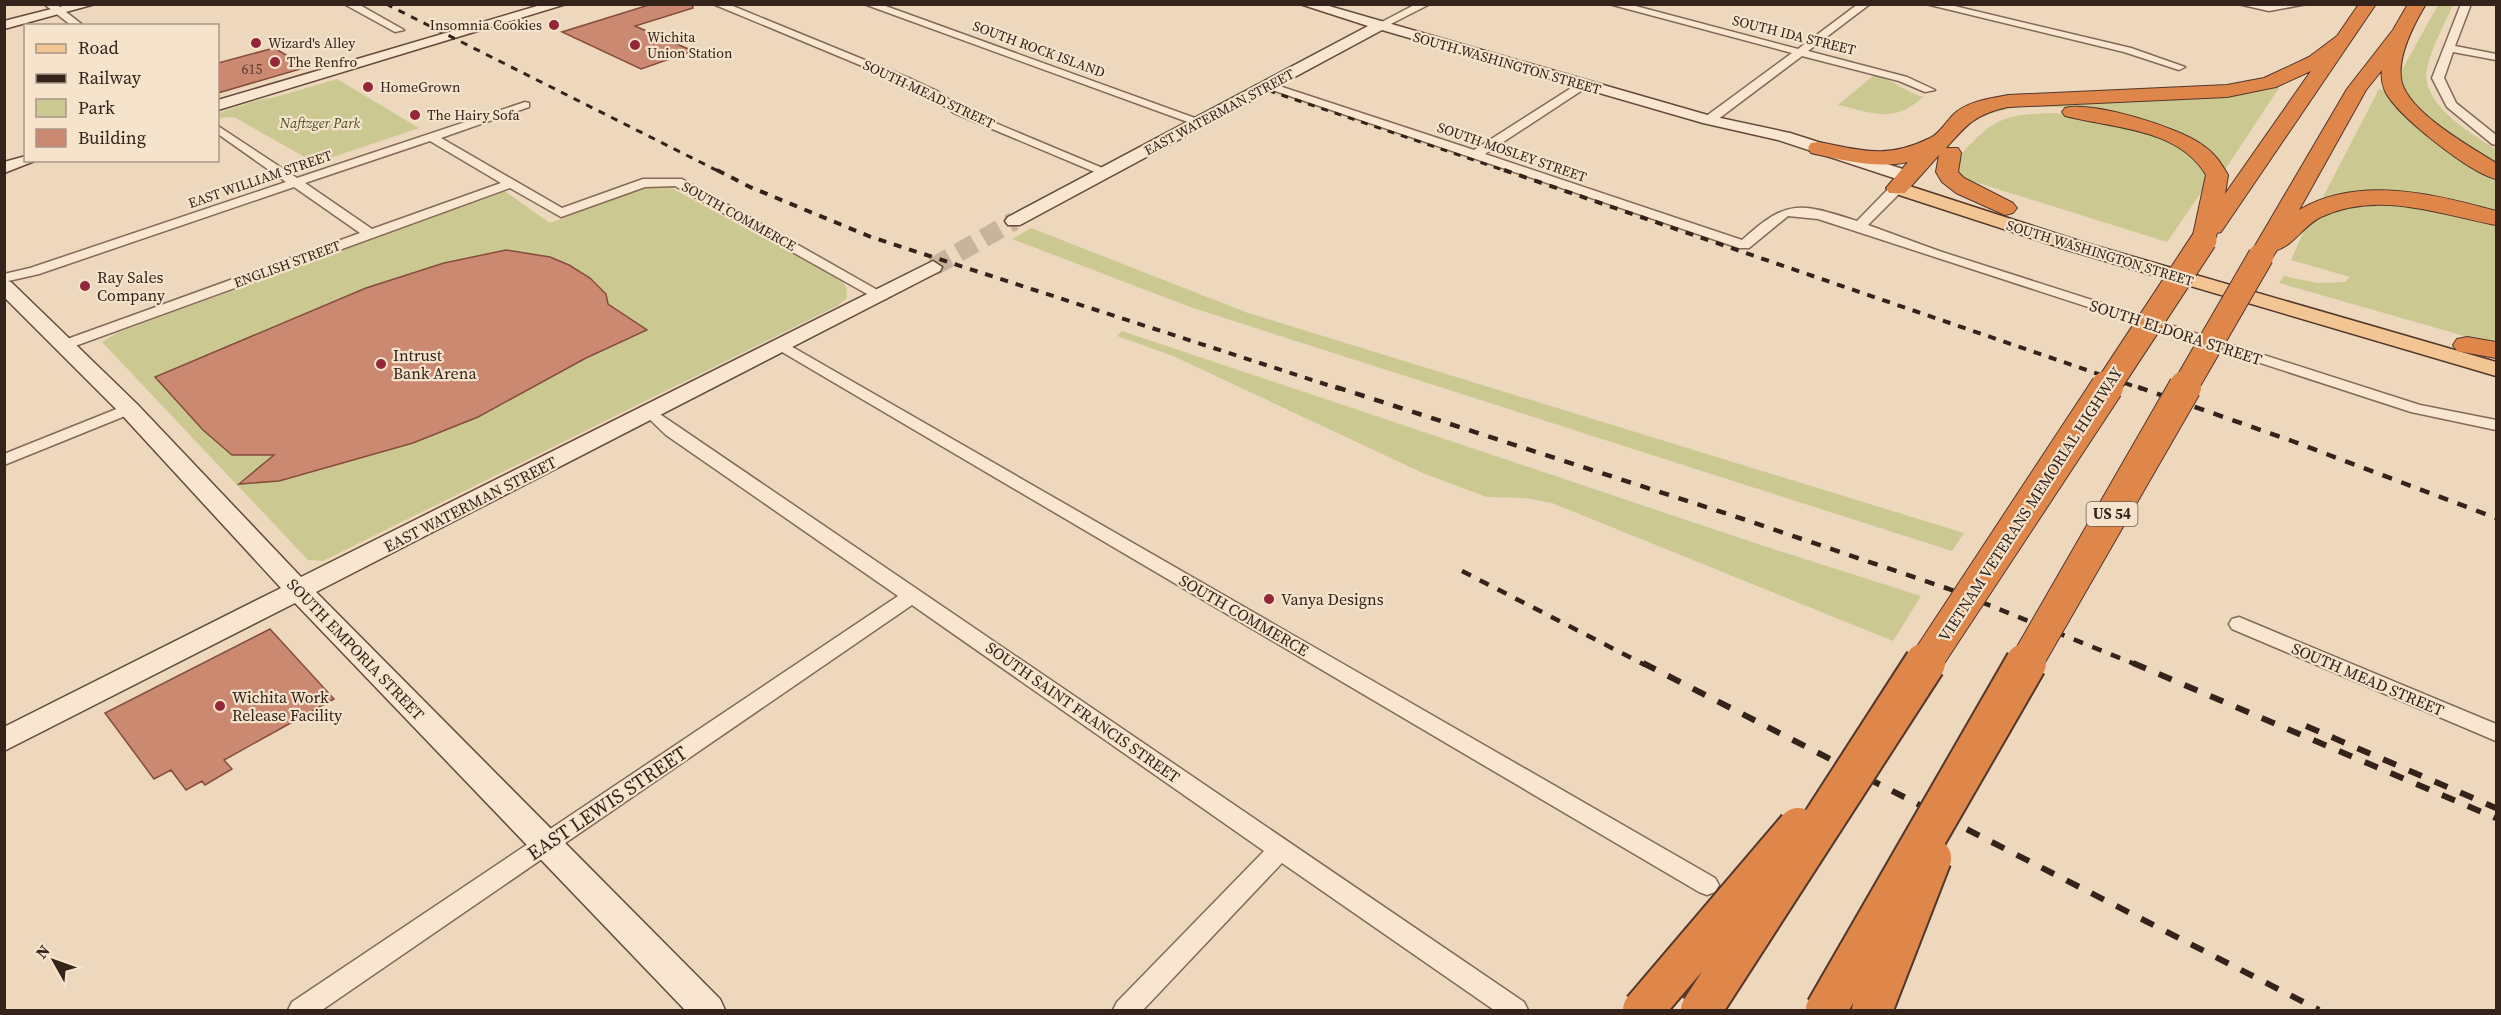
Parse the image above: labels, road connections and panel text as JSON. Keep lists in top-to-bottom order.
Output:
{
  "streets": {
    "highway": ["VIETNAM VETERANS MEMORIAL HIGHWAY", "US 54"],
    "main road": ["SOUTH WASHINGTON STREET"],
    "street": [
      "SOUTH IDA STREET",
      "SOUTH ROCK ISLAND",
      "SOUTH MEAD STREET",
      "EAST WATERMAN STREET",
      "SOUTH MOSLEY STREET",
      "EAST WILLIAM STREET",
      "SOUTH COMMERCE",
      "ENGLISH STREET",
      "SOUTH ELDORA STREET",
      "SOUTH EMPORIA STREET",
      "SOUTH SAINT FRANCIS STREET",
      "EAST LEWIS STREET"
    ]
  },
  "crossings": [
    ["SOUTH ROCK ISLAND", "EAST WATERMAN STREET"],
    ["SOUTH WASHINGTON STREET", "EAST WATERMAN STREET"],
    ["SOUTH MEAD STREET", "EAST WATERMAN STREET"],
    ["EAST WATERMAN STREET", "SOUTH MOSLEY STREET"],
    ["EAST WATERMAN STREET", "SOUTH COMMERCE"],
    ["EAST WATERMAN STREET", "SOUTH EMPORIA STREET"],
    ["EAST WATERMAN STREET", "SOUTH SAINT FRANCIS STREET"],
    ["SOUTH MOSLEY STREET", "SOUTH ELDORA STREET"],
    ["EAST WILLIAM STREET", "SOUTH COMMERCE"],
    ["SOUTH COMMERCE", "ENGLISH STREET"],
    ["ENGLISH STREET", "SOUTH EMPORIA STREET"],
    ["SOUTH EMPORIA STREET", "EAST LEWIS STREET"],
    ["SOUTH SAINT FRANCIS STREET", "EAST LEWIS STREET"]
  ],
  "parks": ["Naftzger Park"],
  "places": [
    "Insomnia Cookies",
    "Wizard's Alley",
    "Wichita Union Station",
    "The Renfro",
    "HomeGrown",
    "The Hairy Sofa",
    "Ray Sales Company",
    "Intrust Bank Arena",
    "Vanya Designs",
    "Wichita Work Release Facility"
  ],
  "house_numbers": ["615"],
  "legend": [
    "Road",
    "Railway",
    "Park",
    "Building"
  ],
  "north": "top left"
}
